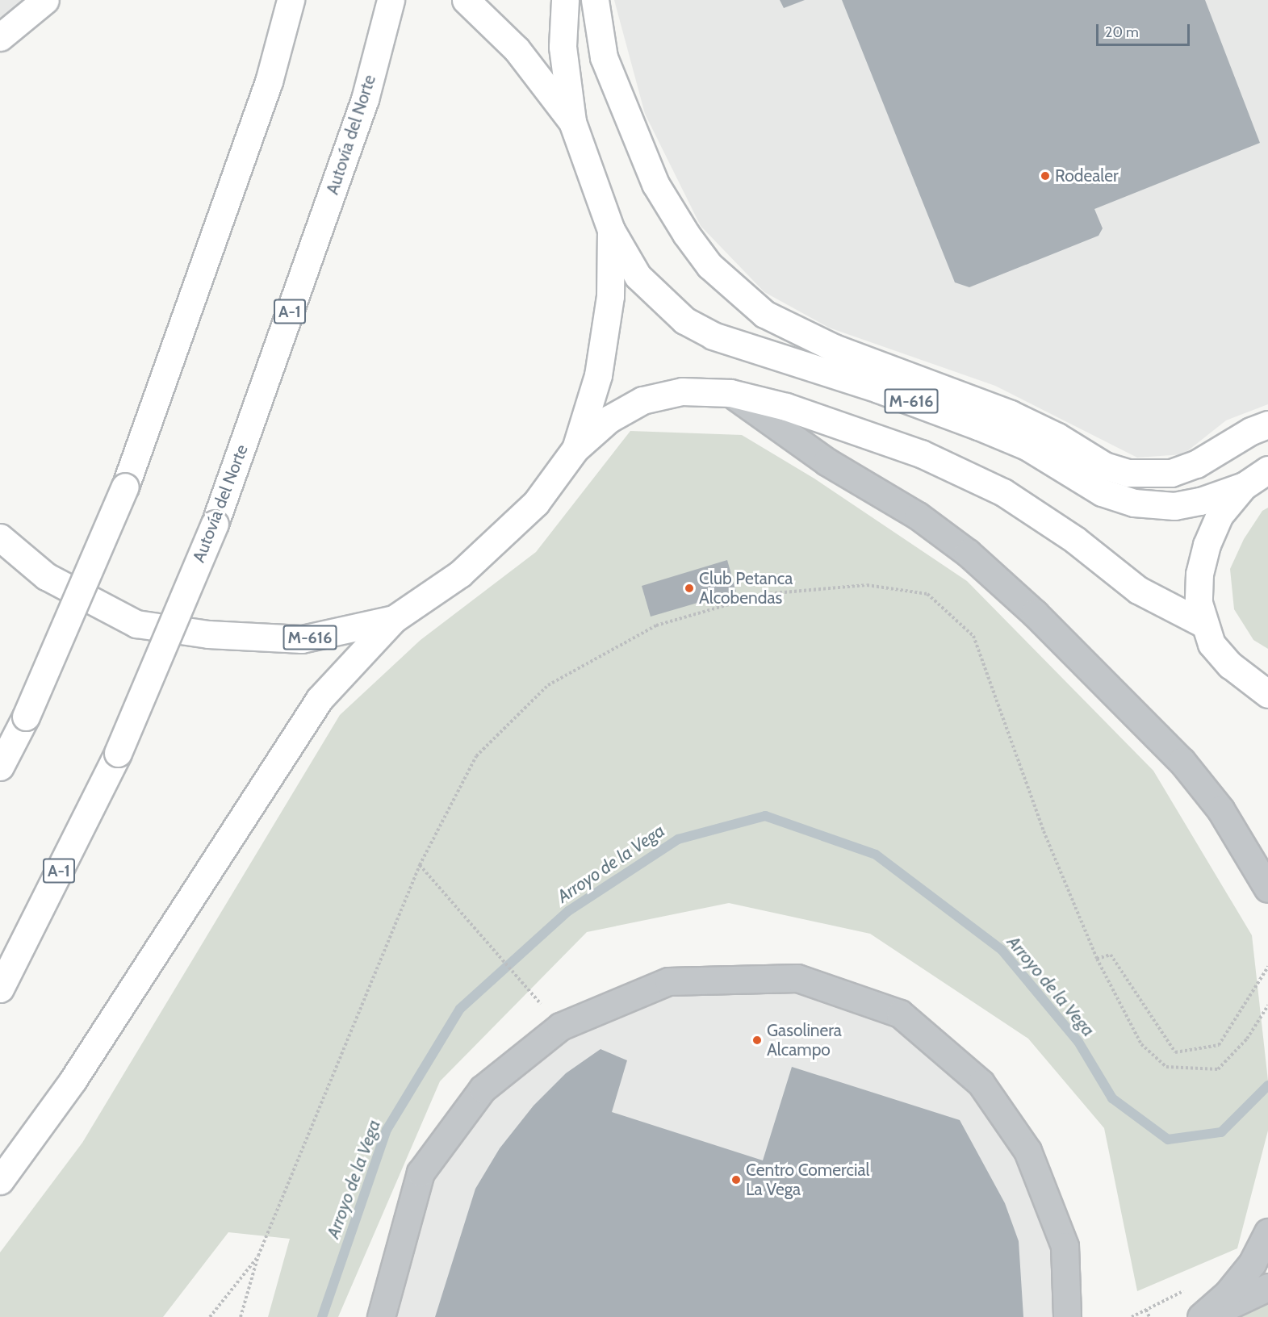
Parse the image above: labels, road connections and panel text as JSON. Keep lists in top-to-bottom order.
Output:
{
  "streets": {
    "highway": ["Autovía del Norte", "A-1", "M-616"]
  },
  "water": ["Arroyo de la Vega"],
  "places": [
    "Rodealer",
    "Club Petanca Alcobendas",
    "Gasolinera Alcampo",
    "Centro Comercial La Vega"
  ],
  "scale_bar": "20 m"
}
